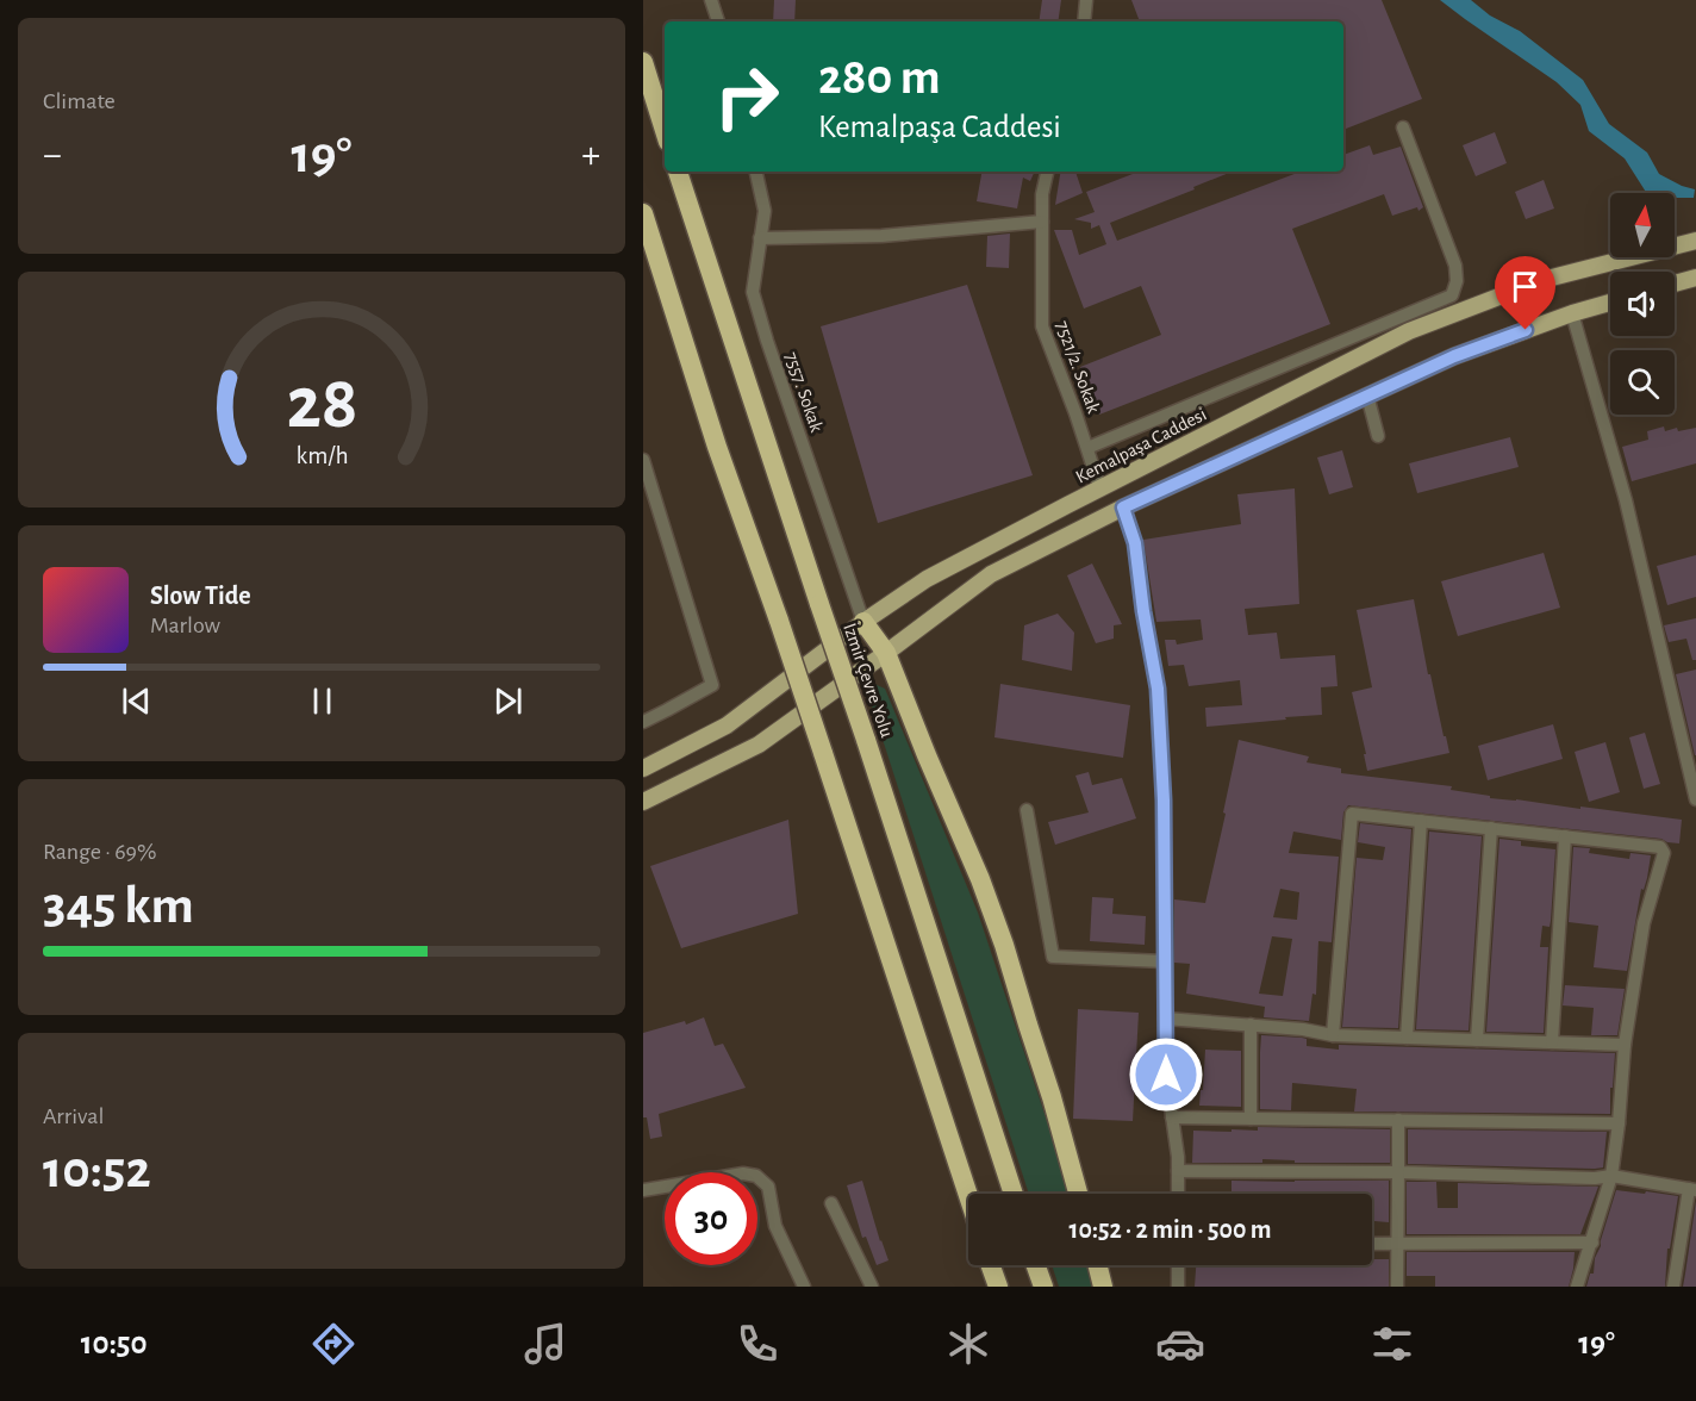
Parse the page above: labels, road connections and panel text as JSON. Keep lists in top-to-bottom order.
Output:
{
  "streets": {
    "highway": ["İzmir Çevre Yolu"],
    "main road": ["Kemalpaşa Caddesi"],
    "street": ["7521/2. Sokak", "7557. Sokak"]
  },
  "crossings": [
    ["7521/2. Sokak", "Kemalpaşa Caddesi"],
    ["7557. Sokak", "Kemalpaşa Caddesi"]
  ],
  "north": "top",
  "page": {
    "tile": [
      "Climate",
      ["Range · 69%", "345 km"],
      ["Arrival", "10:52"]
    ],
    "turn": ["280 m", "Kemalpaşa Caddesi"],
    "heat": ["−", "19°", "+"],
    "song": ["Slow Tide", "Marlow"],
    "limit": "30",
    "trip": "10:52 · 2 min · 500 m",
    "tabs": ["10:50", "19°"],
    "gauge": ["28", "km/h"]
  }
}
